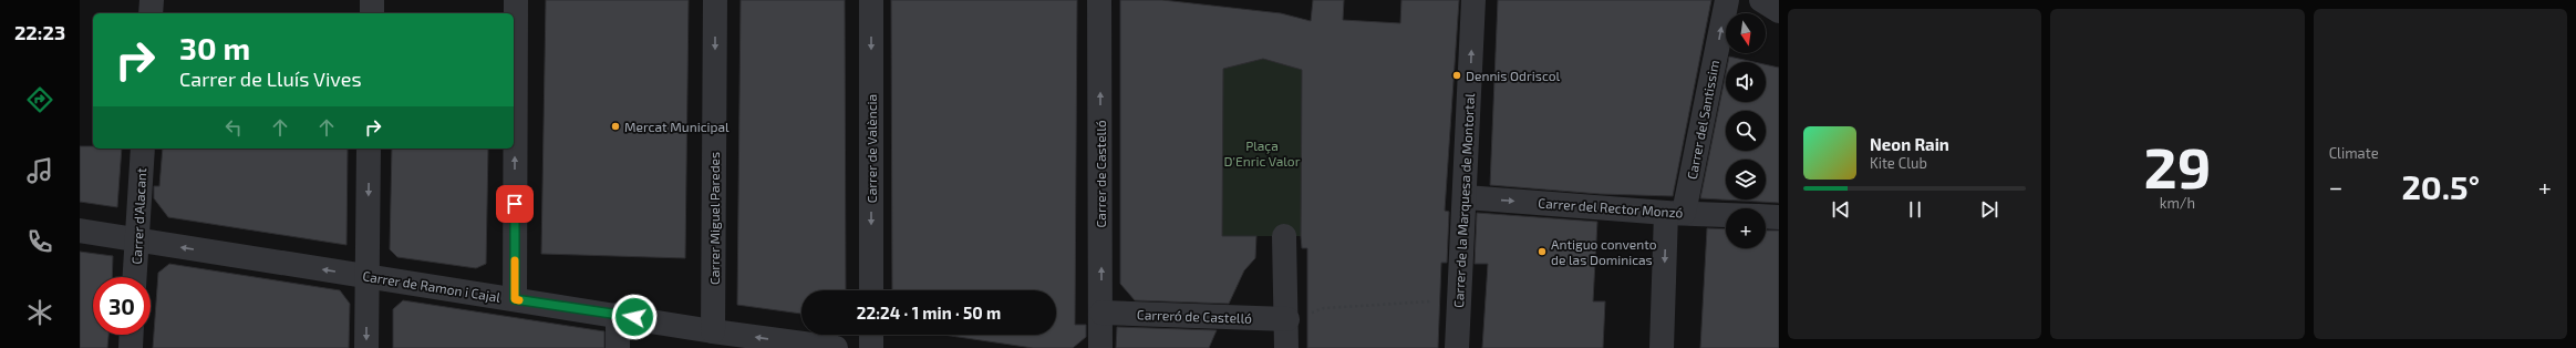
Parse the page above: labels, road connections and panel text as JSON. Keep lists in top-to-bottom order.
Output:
{
  "streets": {
    "street": [
      "Carrer del Santissim",
      "Carrer de València",
      "Carrer de Castelló",
      "Carrer de la Marquesa de Montortal",
      "Carrer del Rector Monzó",
      "Carrer d'Alacant",
      "Carrer Miguel Paredes",
      "Carrer de Ramon i Cajal",
      "Carreró de Castelló"
    ]
  },
  "crossings": [
    ["Carrer del Santissim", "Carrer del Rector Monzó"],
    ["Carrer de Castelló", "Carreró de Castelló"],
    ["Carrer de la Marquesa de Montortal", "Carrer del Rector Monzó"],
    ["Carrer d'Alacant", "Carrer de Ramon i Cajal"],
    ["Carrer Miguel Paredes", "Carrer de Ramon i Cajal"]
  ],
  "one_way": [
    "Carrer de València",
    "Carrer de Castelló",
    "Carrer de la Marquesa de Montortal",
    "Carrer del Rector Monzó",
    "Carrer de Ramon i Cajal"
  ],
  "parks": ["Plaça D'Enric Valor"],
  "places": ["Dennis Odriscol", "Mercat Municipal", "Antiguo convento de las Dominicas"],
  "north": "bottom",
  "page": {
    "tabs": "22:23",
    "tile": [
      ["29", "km/h"],
      "Climate"
    ],
    "map_buttons": "+",
    "turn": ["30 m", "Carrer de Lluís Vives"],
    "song": ["Neon Rain", "Kite Club"],
    "heat": ["−", "20.5°", "+"],
    "limit": "30",
    "trip": "22:24 · 1 min · 50 m"
  }
}
